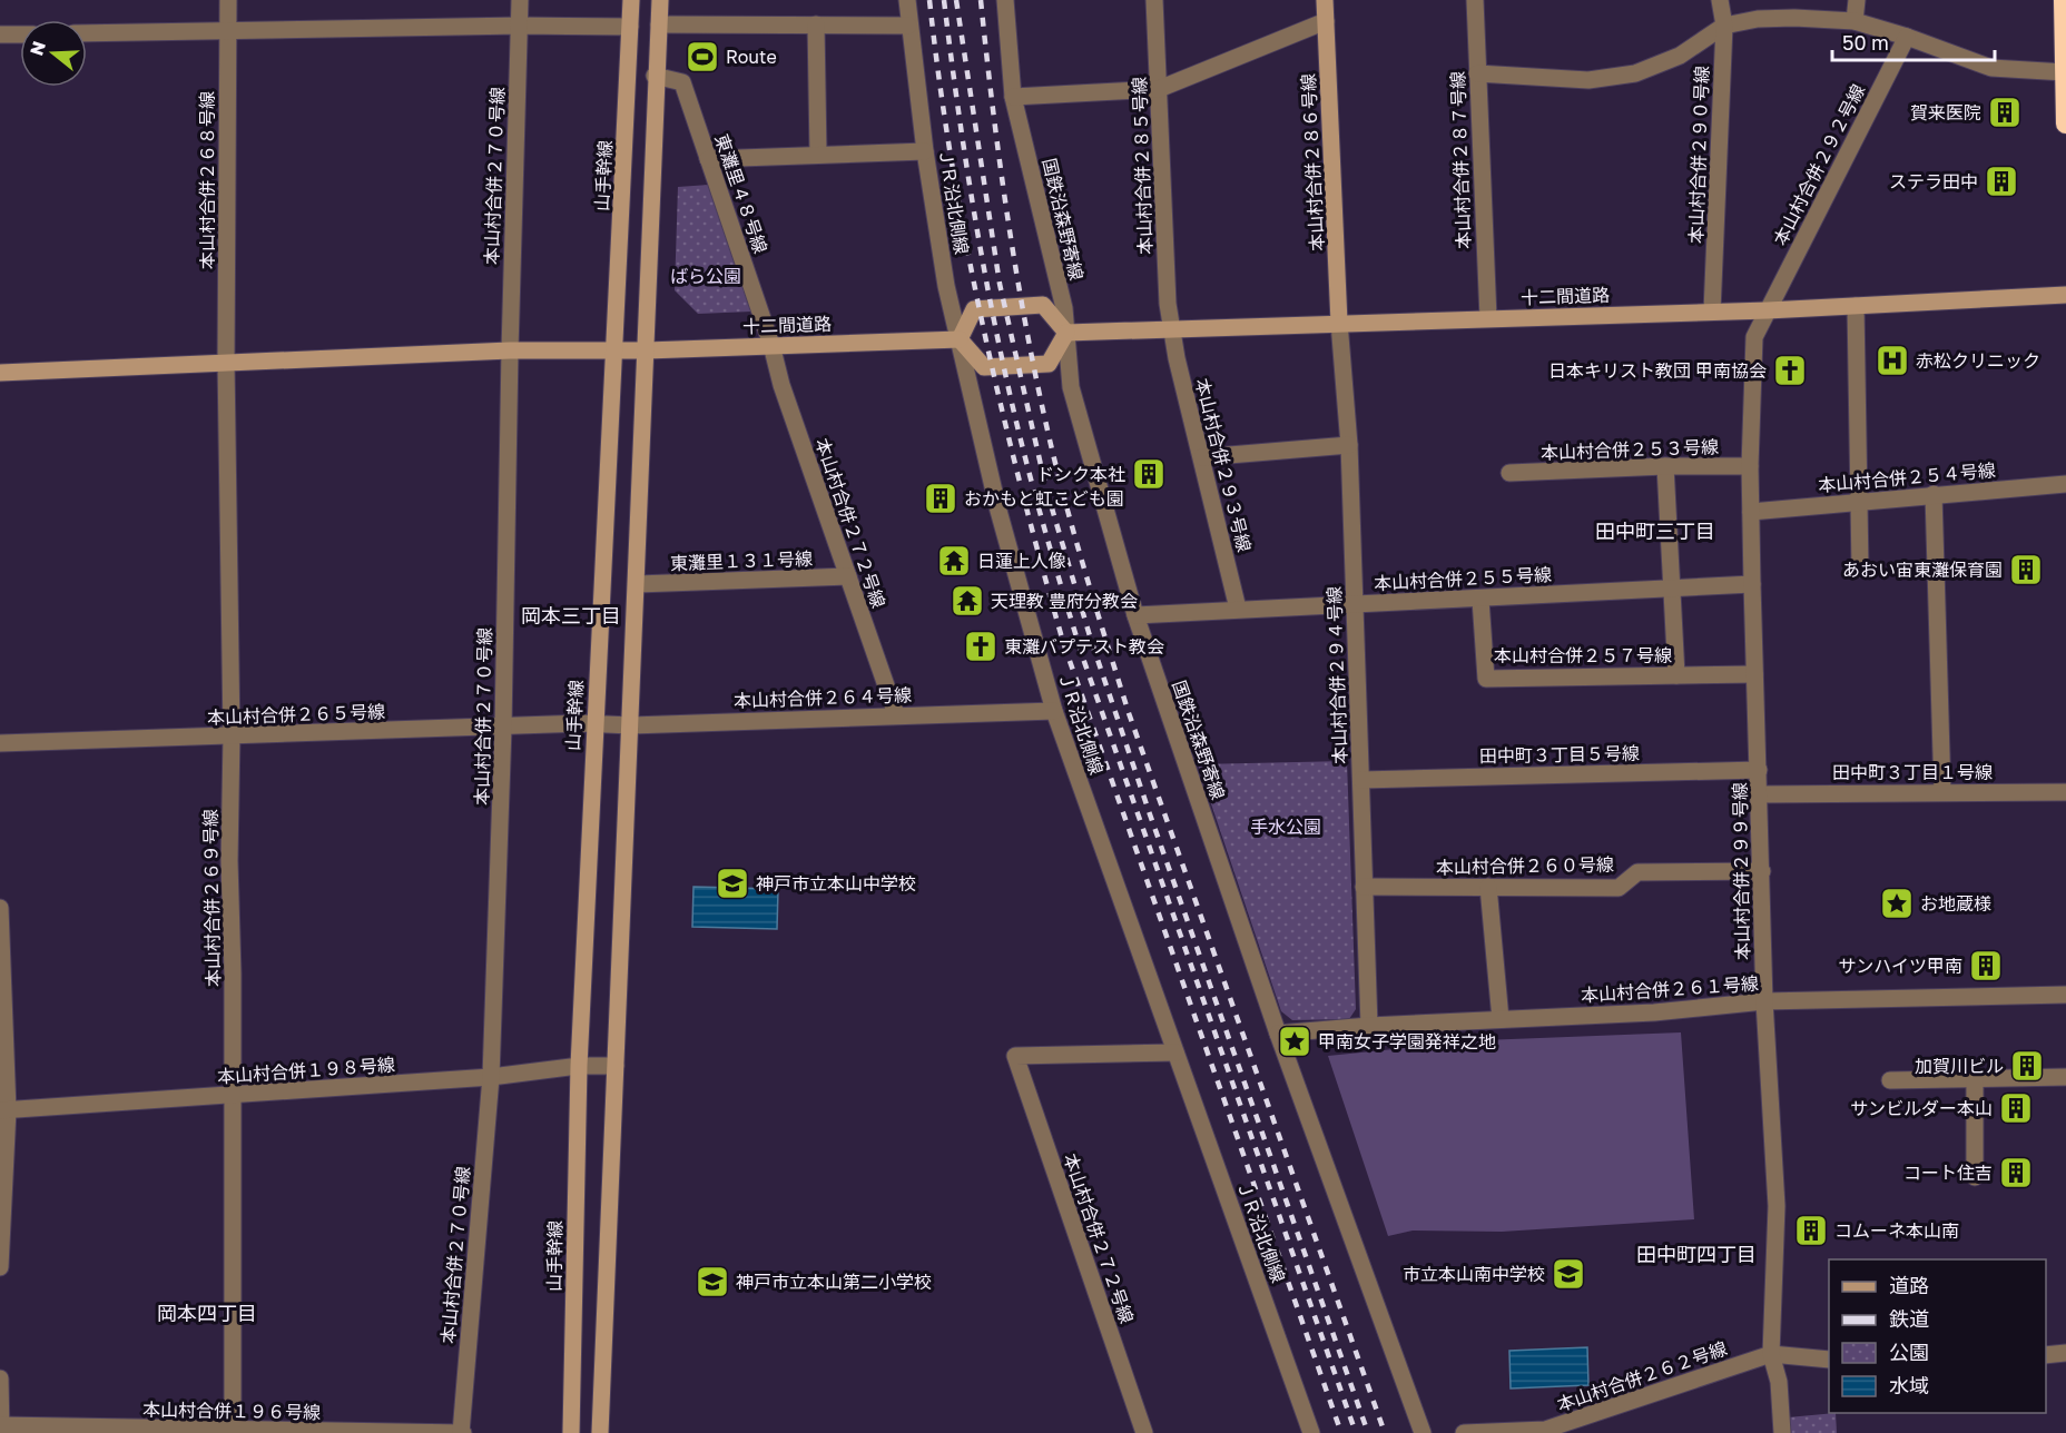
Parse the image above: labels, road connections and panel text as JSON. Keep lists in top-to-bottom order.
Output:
{
  "streets": {
    "street": [
      "本山村合併２９０号線",
      "本山村合併２８７号線",
      "本山村合併２８６号線",
      "本山村合併２９２号線",
      "本山村合併２８５号線",
      "本山村合併２７０号線",
      "山手幹線",
      "本山村合併２６８号線",
      "東灘里４８号線",
      "ＪＲ沿北側線",
      "国鉄沿森野寄線",
      "十二間道路",
      "本山村合併２５３号線",
      "本山村合併２９３号線",
      "本山村合併２５４号線",
      "本山村合併２７２号線",
      "東灘里１３１号線",
      "本山村合併２５５号線",
      "本山村合併２５７号線",
      "本山村合併２９４号線",
      "本山村合併２６４号線",
      "本山村合併２６５号線",
      "田中町３丁目５号線",
      "田中町３丁目１号線",
      "本山村合併２６０号線",
      "本山村合併２９９号線",
      "本山村合併２６９号線",
      "本山村合併２６１号線",
      "本山村合併１９８号線",
      "本山村合併２６２号線",
      "本山村合併１９６号線"
    ]
  },
  "crossings": [
    ["本山村合併２９０号線", "十二間道路"],
    ["本山村合併２８７号線", "十二間道路"],
    ["本山村合併２８６号線", "十二間道路"],
    ["本山村合併２８６号線", "本山村合併２９４号線"],
    ["本山村合併２９２号線", "十二間道路"],
    ["本山村合併２９２号線", "本山村合併２９９号線"],
    ["本山村合併２８５号線", "十二間道路"],
    ["本山村合併２８５号線", "本山村合併２９３号線"],
    ["本山村合併２７０号線", "十二間道路"],
    ["本山村合併２７０号線", "本山村合併２６５号線"],
    ["本山村合併２７０号線", "本山村合併１９８号線"],
    ["本山村合併２７０号線", "本山村合併１９６号線"],
    ["山手幹線", "十二間道路"],
    ["山手幹線", "本山村合併２６４号線"],
    ["山手幹線", "本山村合併２６５号線"],
    ["山手幹線", "本山村合併１９８号線"],
    ["本山村合併２６８号線", "十二間道路"],
    ["本山村合併２６８号線", "本山村合併２６９号線"],
    ["東灘里４８号線", "十二間道路"],
    ["東灘里４８号線", "本山村合併２７２号線"],
    ["ＪＲ沿北側線", "十二間道路"],
    ["ＪＲ沿北側線", "本山村合併２７２号線"],
    ["ＪＲ沿北側線", "本山村合併２６４号線"],
    ["国鉄沿森野寄線", "十二間道路"],
    ["国鉄沿森野寄線", "本山村合併２５５号線"],
    ["国鉄沿森野寄線", "本山村合併２６１号線"],
    ["十二間道路", "本山村合併２９３号線"],
    ["十二間道路", "本山村合併２７２号線"],
    ["十二間道路", "本山村合併２９４号線"],
    ["十二間道路", "本山村合併２９９号線"],
    ["十二間道路", "本山村合併２６９号線"],
    ["本山村合併２５３号線", "本山村合併２９９号線"],
    ["本山村合併２９３号線", "本山村合併２５５号線"],
    ["本山村合併２５４号線", "本山村合併２９９号線"],
    ["本山村合併２７２号線", "東灘里１３１号線"],
    ["本山村合併２７２号線", "本山村合併２６４号線"],
    ["本山村合併２５５号線", "本山村合併２５７号線"],
    ["本山村合併２５５号線", "本山村合併２９４号線"],
    ["本山村合併２５５号線", "本山村合併２９９号線"],
    ["本山村合併２５７号線", "本山村合併２９９号線"],
    ["本山村合併２９４号線", "田中町３丁目５号線"],
    ["本山村合併２９４号線", "本山村合併２６０号線"],
    ["本山村合併２９４号線", "本山村合併２６１号線"],
    ["本山村合併２６４号線", "本山村合併２６５号線"],
    ["本山村合併２６５号線", "本山村合併２６９号線"],
    ["田中町３丁目５号線", "本山村合併２９９号線"],
    ["田中町３丁目１号線", "本山村合併２９９号線"],
    ["本山村合併２６０号線", "本山村合併２９９号線"],
    ["本山村合併２９９号線", "本山村合併２６１号線"],
    ["本山村合併２９９号線", "本山村合併２６２号線"],
    ["本山村合併２６９号線", "本山村合併１９８号線"],
    ["本山村合併２６９号線", "本山村合併１９６号線"]
  ],
  "districts": [
    "田中町三丁目",
    "岡本三丁目",
    "田中町四丁目",
    "岡本四丁目"
  ],
  "parks": ["ばら公園", "手水公園"],
  "places": {
    "sports": ["Route"],
    "building": [
      "賀来医院",
      "ステラ田中",
      "ドンク本社",
      "おかもと虹こども園",
      "あおい宙東灘保育園",
      "サンハイツ甲南",
      "加賀川ビル",
      "サンビルダー本山",
      "コート住吉",
      "コムーネ本山南"
    ],
    "hospital": ["赤松クリニック"],
    "church": ["日本キリスト教団 甲南協会", "東灘バプテスト教会"],
    "temple": ["日蓮上人像", "天理教 豊府分教会"],
    "school or university": ["神戸市立本山中学校", "市立本山南中学校", "神戸市立本山第二小学校"],
    "place": ["お地蔵様", "甲南女子学園発祥之地"]
  },
  "legend": [
    "道路",
    "鉄道",
    "公園",
    "水域"
  ],
  "scale_bar": "50 m",
  "north": "left"
}
